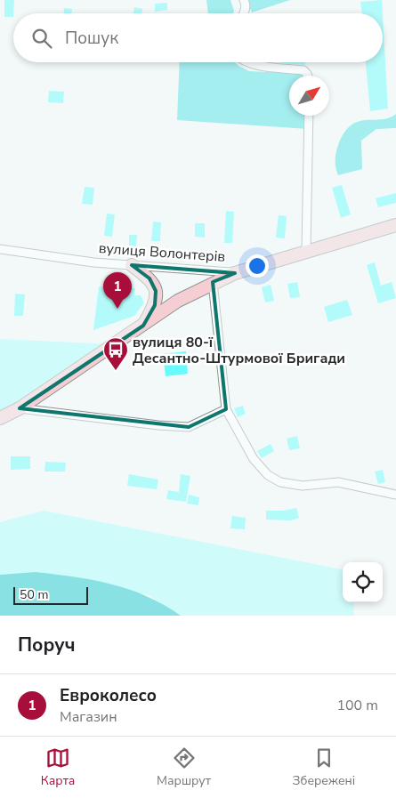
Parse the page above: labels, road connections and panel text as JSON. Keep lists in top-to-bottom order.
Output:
{
  "streets": {
    "street": ["вулиця Волонтерів"]
  },
  "places": {
    "bus stop": ["вулиця 80-ї Десантно-Штурмової Бригади"]
  },
  "scale_bar": "50 m",
  "north": "top right",
  "page": {
    "search": "Пошук",
    "pins": "1",
    "scale": "50 m",
    "heading": "Поруч",
    "list": [
      {
        "mark": "1",
        "name": "Евроколесо",
        "note": "Магазин",
        "value": "100 m"
      }
    ],
    "nav": ["Карта", "Маршрут", "Збережені"]
  }
}
